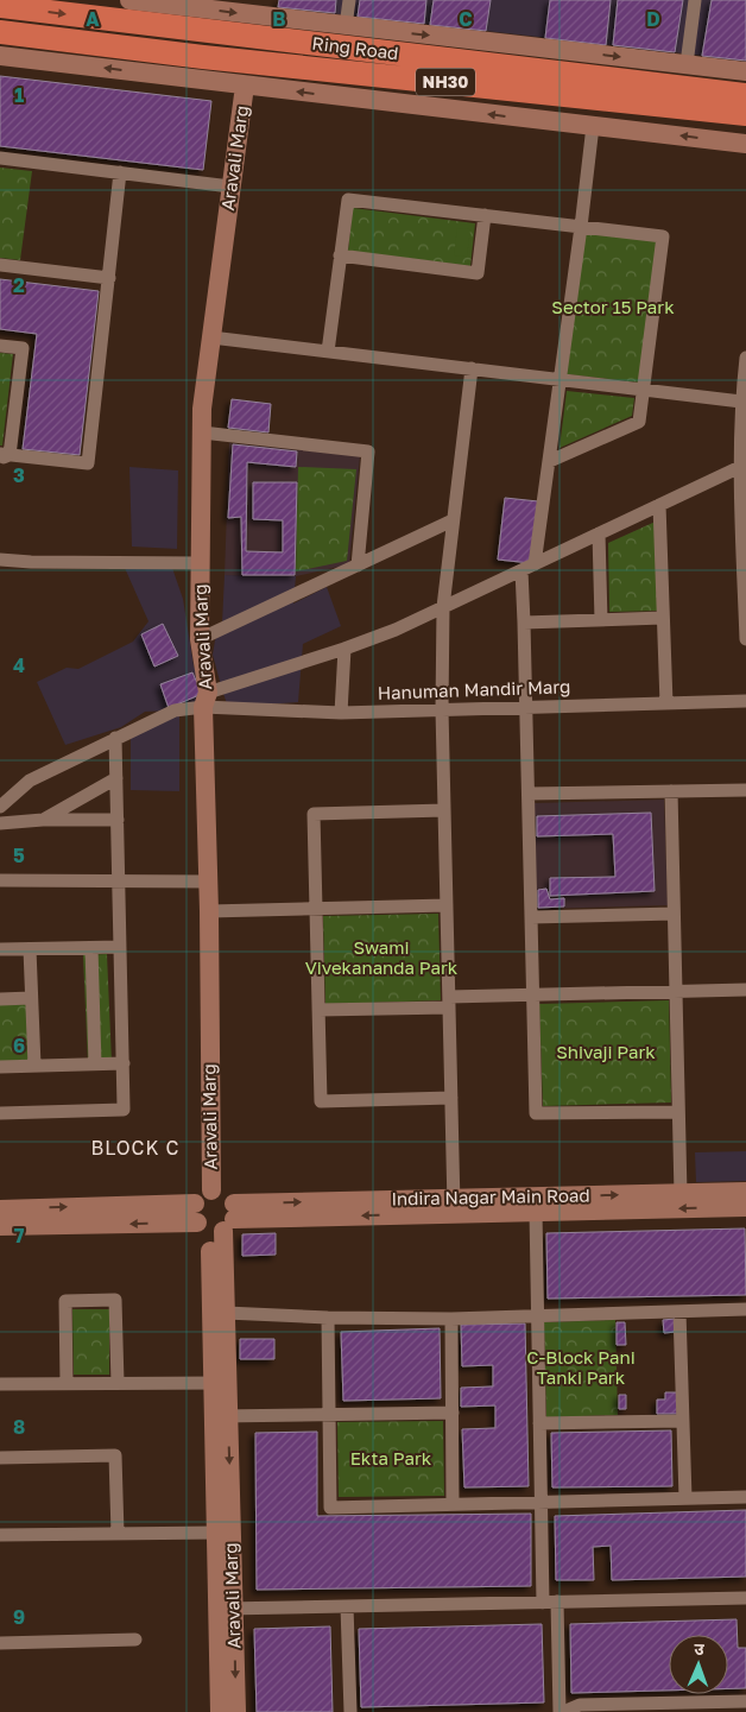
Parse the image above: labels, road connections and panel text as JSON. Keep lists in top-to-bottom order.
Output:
{
  "streets": {
    "highway": ["Ring Road", "NH30"],
    "street": ["Aravali Marg", "Hanuman Mandir Marg", "Indira Nagar Main Road"]
  },
  "crossings": [
    ["Aravali Marg", "Hanuman Mandir Marg"],
    ["Aravali Marg", "Indira Nagar Main Road"]
  ],
  "districts": ["BLOCK C"],
  "parks": [
    "Sector 15 Park",
    "Swami Vivekananda Park",
    "Shivaji Park",
    "C-Block Pani Tanki Park",
    "Ekta Park"
  ],
  "north": "top",
  "grid": {
    "columns": [
      "A",
      "B",
      "C",
      "D"
    ],
    "rows": [
      "1",
      "2",
      "3",
      "4",
      "5",
      "6",
      "7",
      "8",
      "9"
    ]
  }
}
